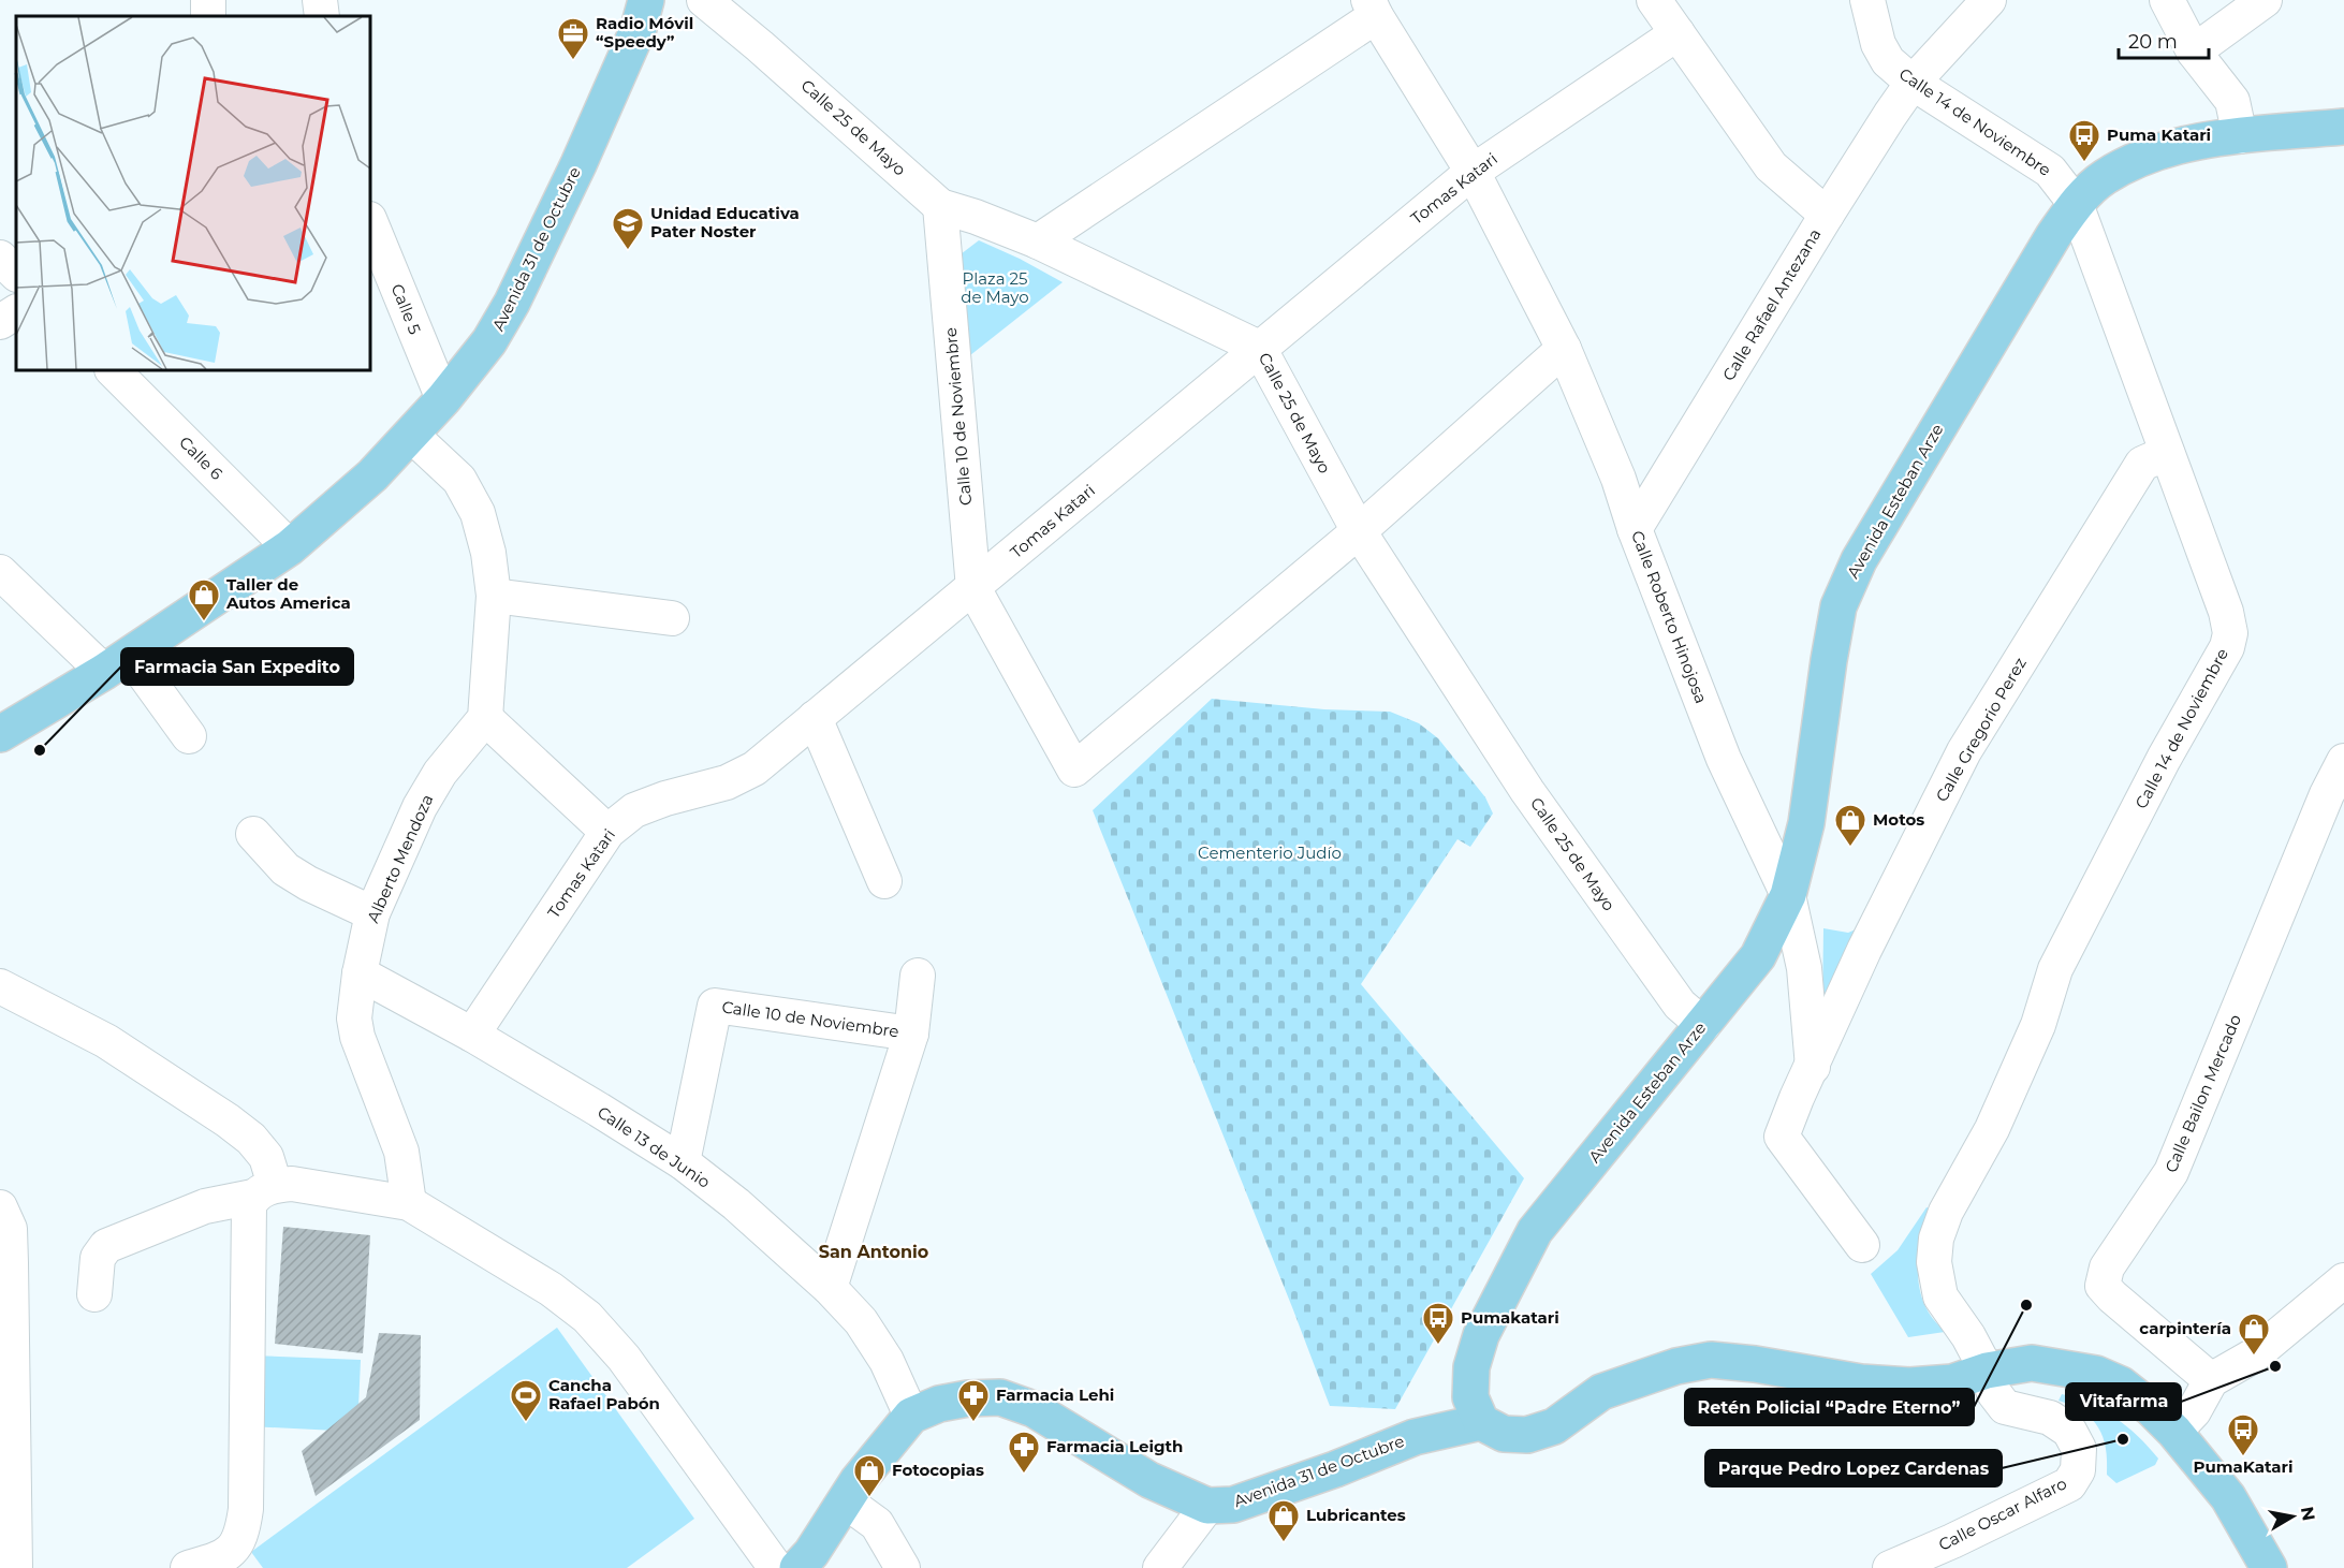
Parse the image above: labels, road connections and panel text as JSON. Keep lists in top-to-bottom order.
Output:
{
  "streets": {
    "main road": ["Avenida 31 de Octubre", "Avenida Esteban Arze"],
    "street": [
      "Calle 14 de Noviembre",
      "Calle 25 de Mayo",
      "Tomas Katari",
      "Calle Rafael Antezana",
      "Calle 5",
      "Calle 10 de Noviembre",
      "Calle 6",
      "Calle Roberto Hinojosa",
      "Calle Gregorio Perez",
      "Alberto Mendoza",
      "Calle Bailon Mercado",
      "Calle 13 de Junio",
      "Calle Oscar Alfaro"
    ]
  },
  "crossings": [
    ["Calle 14 de Noviembre", "Calle Rafael Antezana"],
    ["Calle 14 de Noviembre", "Avenida Esteban Arze"],
    ["Calle 14 de Noviembre", "Calle Gregorio Perez"],
    ["Calle 14 de Noviembre", "Calle Oscar Alfaro"],
    ["Calle 25 de Mayo", "Tomas Katari"],
    ["Calle 25 de Mayo", "Calle 10 de Noviembre"],
    ["Calle 25 de Mayo", "Avenida Esteban Arze"],
    ["Tomas Katari", "Calle 10 de Noviembre"],
    ["Tomas Katari", "Calle Roberto Hinojosa"],
    ["Tomas Katari", "Calle 13 de Junio"],
    ["Avenida 31 de Octubre", "Calle 5"],
    ["Avenida 31 de Octubre", "Calle 6"],
    ["Avenida 31 de Octubre", "Avenida Esteban Arze"],
    ["Avenida 31 de Octubre", "Calle 13 de Junio"],
    ["Calle Rafael Antezana", "Calle Roberto Hinojosa"],
    ["Calle 10 de Noviembre", "Calle 13 de Junio"],
    ["Avenida Esteban Arze", "Calle Roberto Hinojosa"],
    ["Calle Roberto Hinojosa", "Calle Gregorio Perez"],
    ["Alberto Mendoza", "Calle 13 de Junio"]
  ],
  "districts": ["San Antonio"],
  "parks": ["Plaza 25 de Mayo", "Cementerio Judío"],
  "places": {
    "office": ["Radio Móvil “Speedy”"],
    "bus stop": ["Puma Katari", "Pumakatari", "PumaKatari"],
    "school or university": ["Unidad Educativa Pater Noster"],
    "shop": [
      "Taller de Autos America",
      "Motos",
      "carpintería",
      "Fotocopias",
      "Lubricantes"
    ],
    "other": [
      "Farmacia San Expedito",
      "Retén Policial “Padre Eterno”",
      "Vitafarma",
      "Parque Pedro Lopez Cardenas"
    ],
    "sports": ["Cancha Rafael Pabón"],
    "pharmacy": ["Farmacia Lehi", "Farmacia Leigth"]
  },
  "scale_bar": "20 m",
  "north": "right"
}
